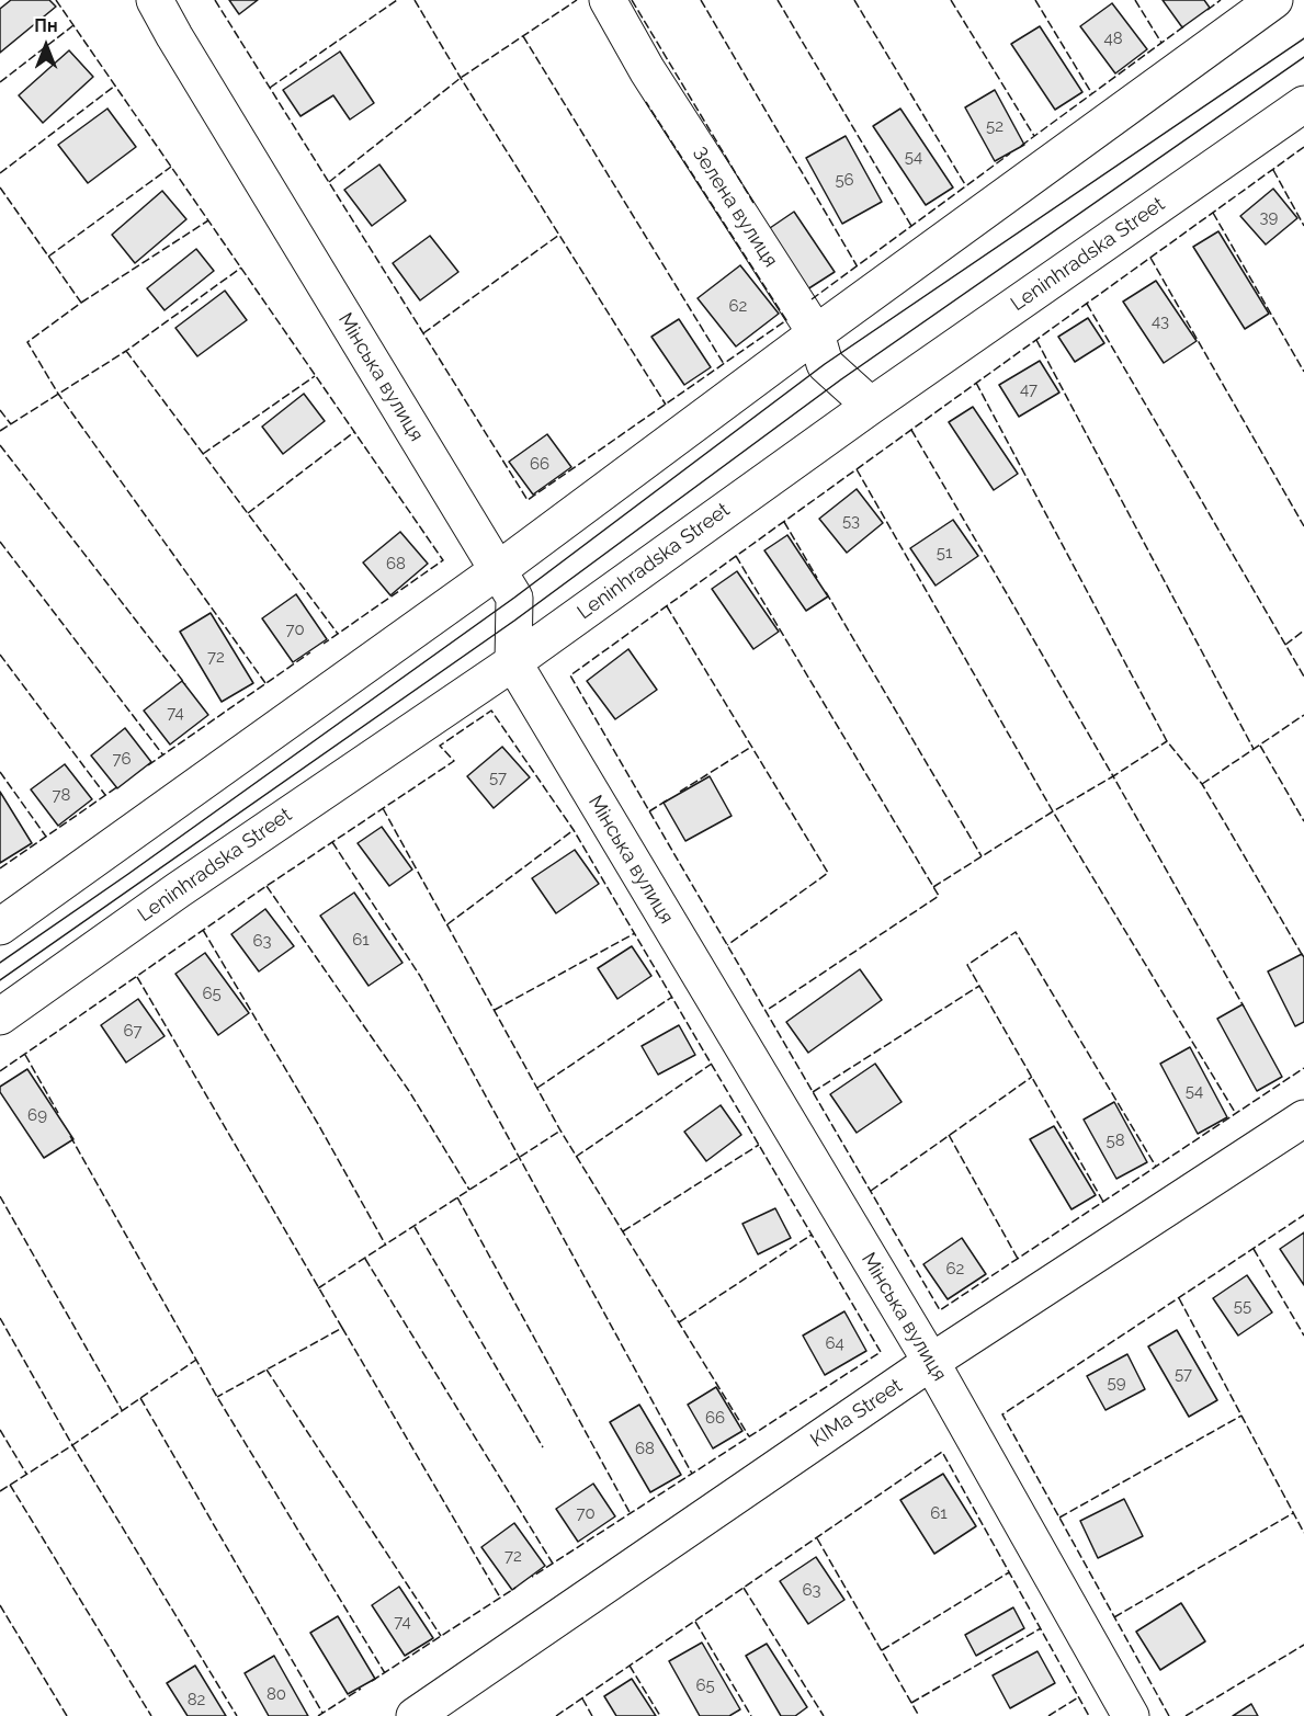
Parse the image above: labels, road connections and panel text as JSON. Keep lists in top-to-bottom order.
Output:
{
  "streets": {
    "street": [
      "Зелена вулиця",
      "Leninhradska Street",
      "Мінська вулиця",
      "KIMa Street"
    ]
  },
  "crossings": [
    ["Зелена вулиця", "Leninhradska Street"],
    ["Leninhradska Street", "Мінська вулиця"],
    ["Мінська вулиця", "KIMa Street"]
  ],
  "house_numbers": [
    "48",
    "52",
    "54",
    "56",
    "39",
    "62",
    "43",
    "47",
    "66",
    "53",
    "51",
    "68",
    "70",
    "72",
    "74",
    "76",
    "57",
    "78",
    "61",
    "63",
    "65",
    "67",
    "54",
    "69",
    "58",
    "62",
    "55",
    "64",
    "57",
    "59",
    "66",
    "68",
    "70",
    "61",
    "72",
    "63",
    "74",
    "65",
    "80",
    "82"
  ],
  "north": "top"
}
